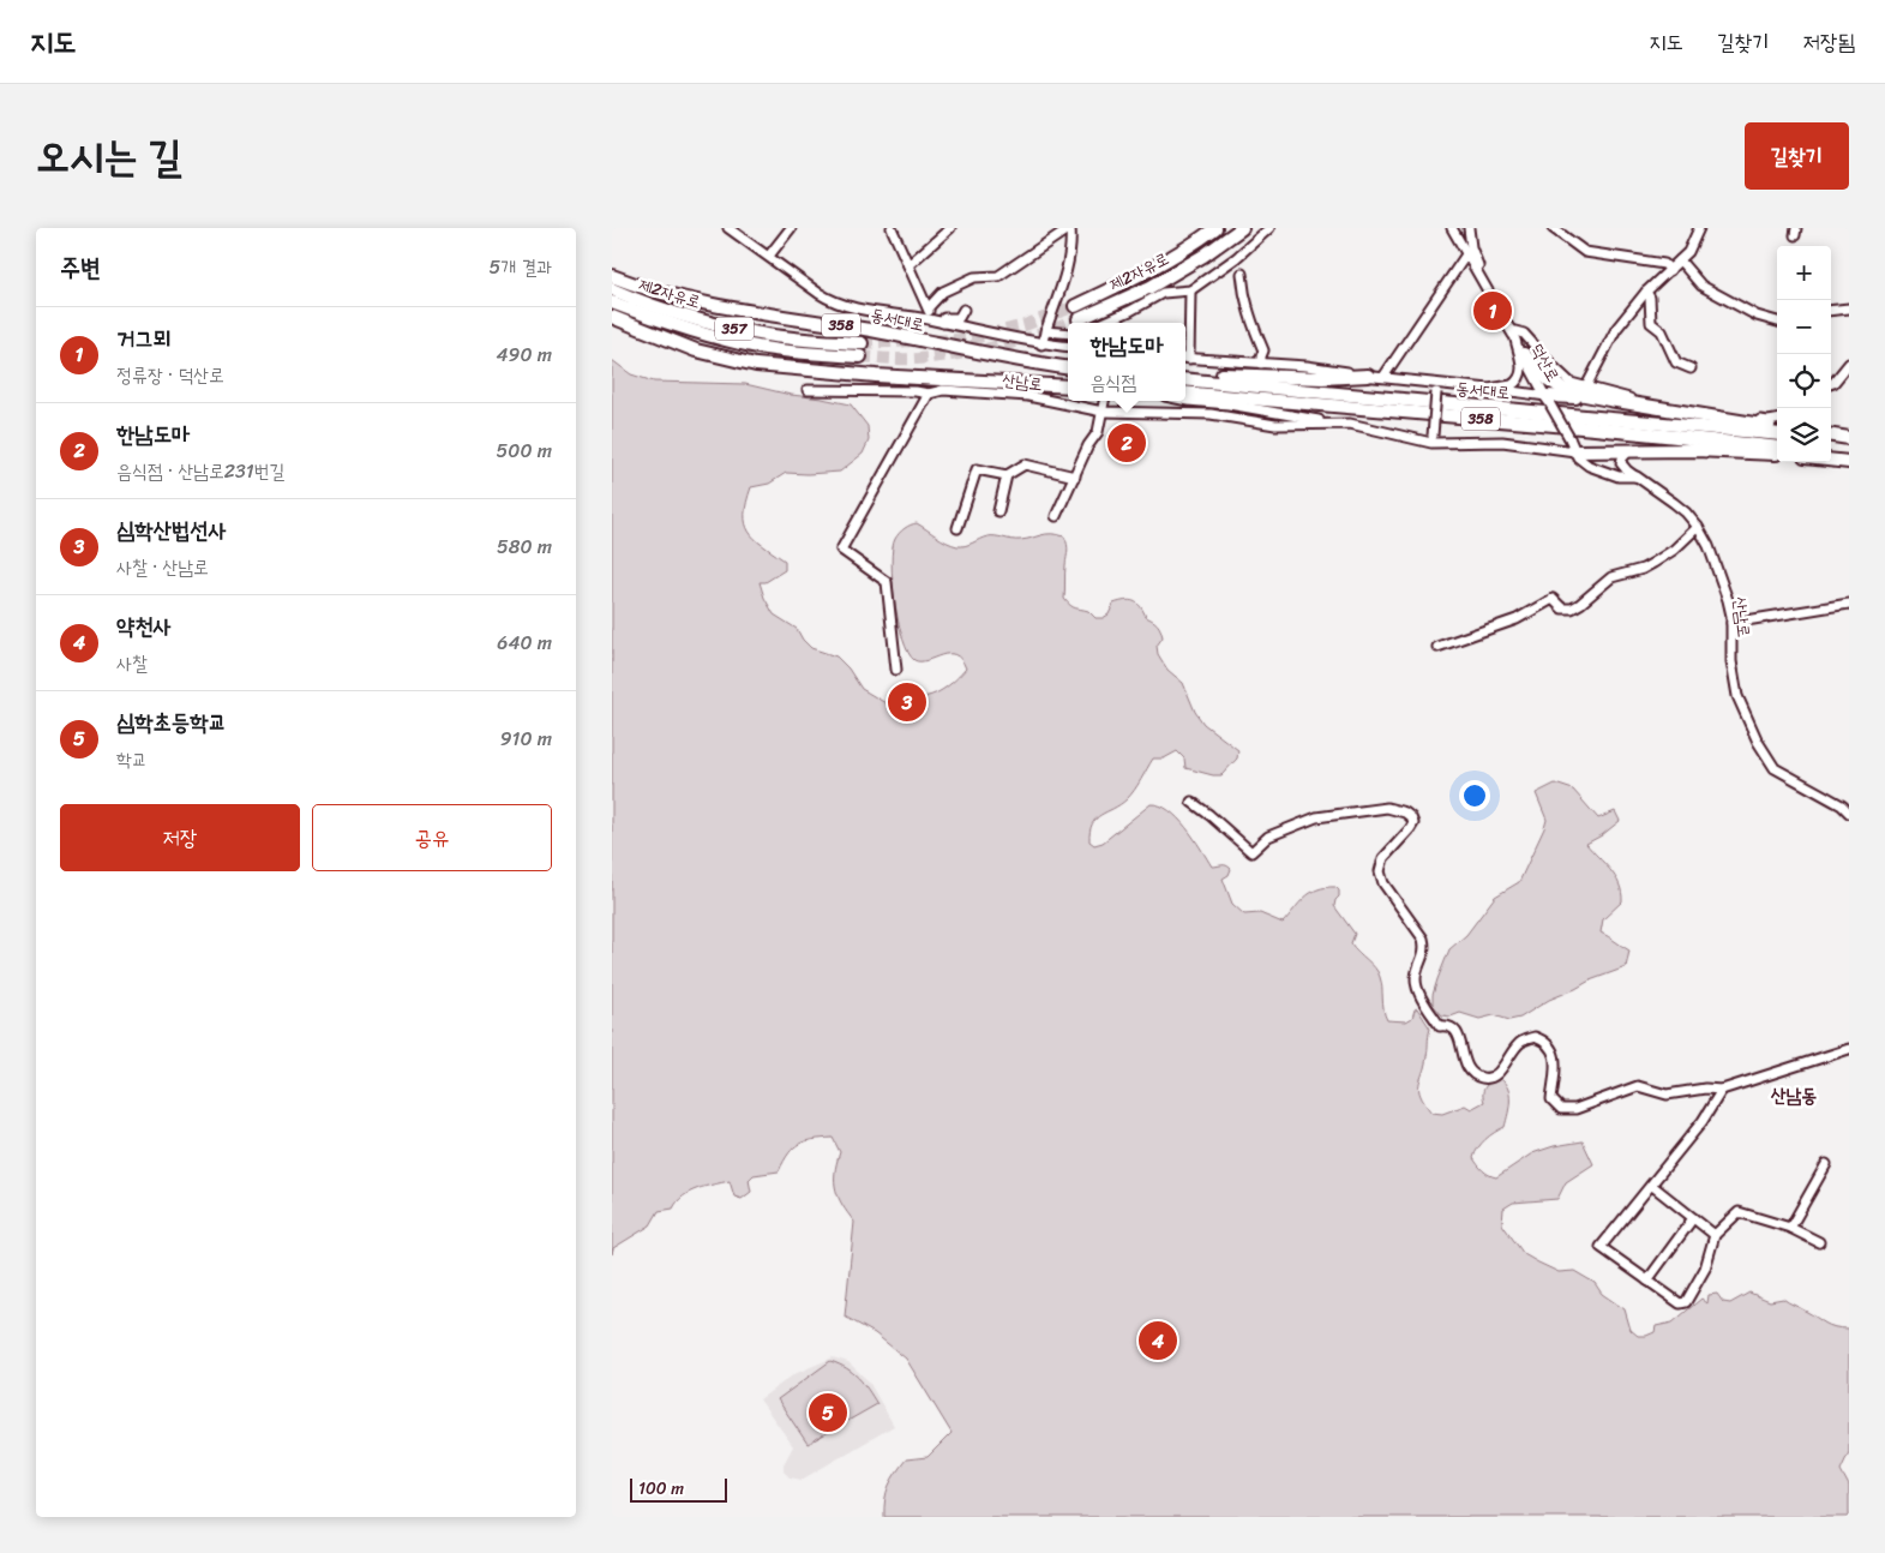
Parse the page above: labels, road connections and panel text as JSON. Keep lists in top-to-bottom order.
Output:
{
  "streets": {
    "highway": [
      "제2자유로",
      "동서대로",
      "358",
      "357"
    ],
    "street": ["덕산로", "산남로"]
  },
  "crossings": [
    ["덕산로", "산남로"]
  ],
  "districts": ["산남동"],
  "scale_bar": "100 m",
  "page": {
    "header": "지도",
    "nav": ["지도", "길찾기", "저장됨"],
    "title": "오시는 길",
    "buttons": [
      "길찾기",
      ["저장", "공유"]
    ],
    "heading": ["주변", "5개 결과"],
    "map_buttons": ["+", "−"],
    "pins": [
      "1",
      "2",
      "3",
      "4",
      "5"
    ],
    "list": [
      {
        "mark": "1",
        "name": "거그뫼",
        "note": "정류장 · 덕산로",
        "value": "490 m"
      },
      {
        "mark": "2",
        "name": "한남도마",
        "note": "음식점 · 산남로231번길",
        "value": "500 m"
      },
      {
        "mark": "3",
        "name": "심학산법선사",
        "note": "사찰 · 산남로",
        "value": "580 m"
      },
      {
        "mark": "4",
        "name": "약천사",
        "note": "사찰",
        "value": "640 m"
      },
      {
        "mark": "5",
        "name": "심학초등학교",
        "note": "학교",
        "value": "910 m"
      }
    ],
    "popup": ["한남도마", "음식점"],
    "scale": "100 m"
  }
}
